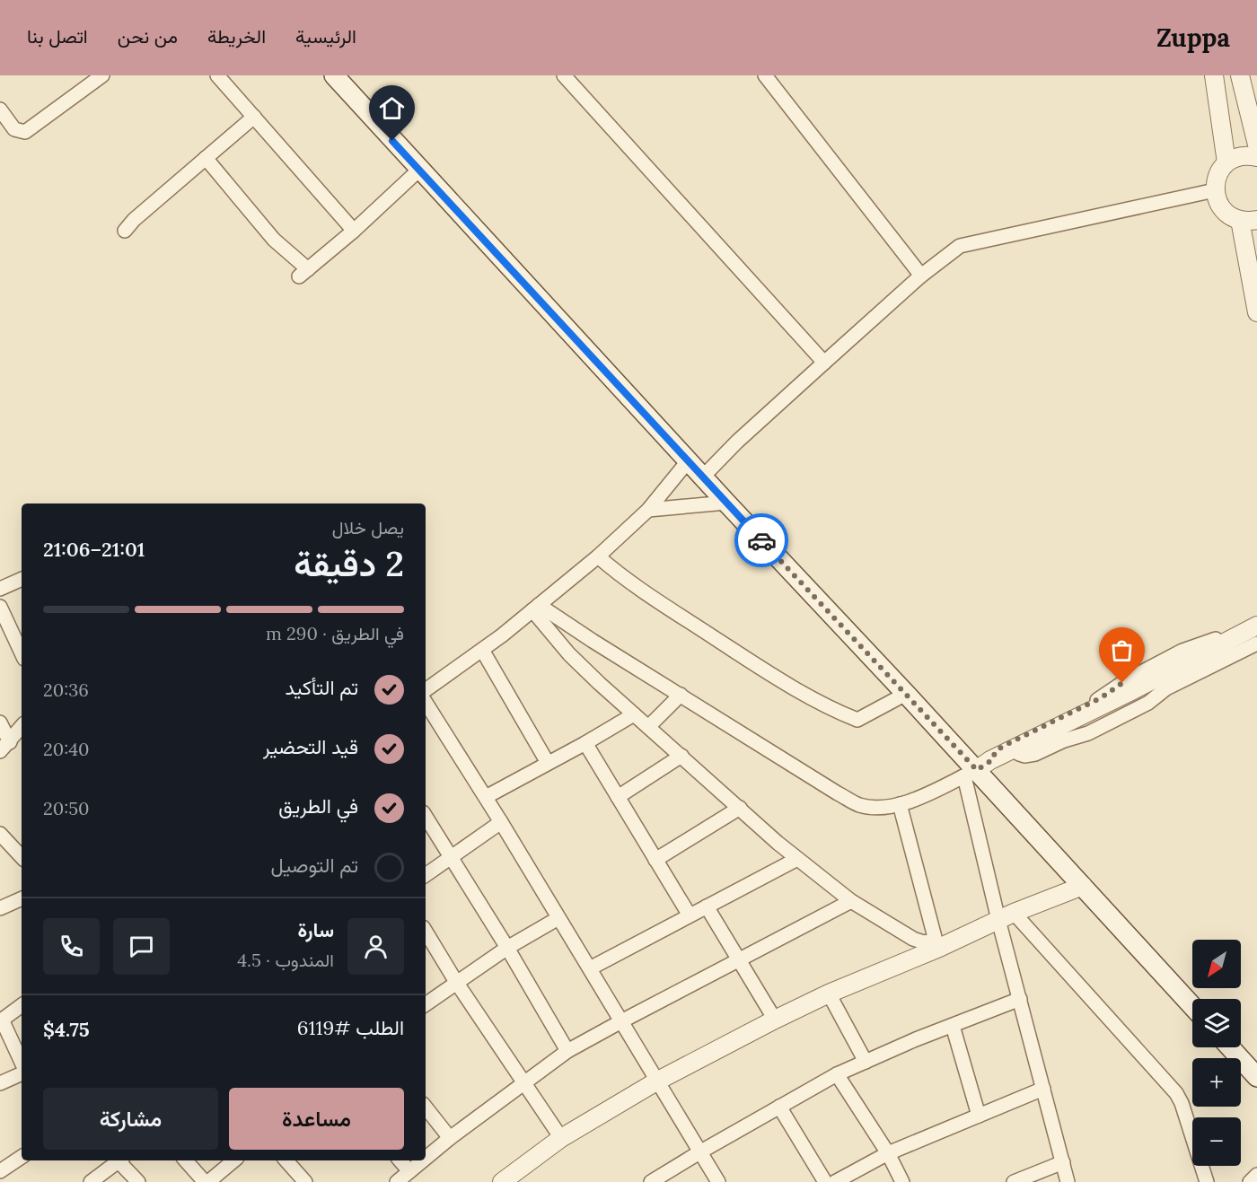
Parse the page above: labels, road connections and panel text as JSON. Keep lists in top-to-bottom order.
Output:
{
  "north": "bottom left",
  "page": {
    "header": "Zuppa",
    "nav": [
      "الرئيسية",
      "الخريطة",
      "من نحن",
      "اتصل بنا"
    ],
    "heading": ["2 دقيقة", "يصل خلال", "21:01–21:06"],
    "panel": [
      "سارة",
      "المندوب · 4.5",
      "الطلب #6119",
      "$4.75"
    ],
    "bar": "في الطريق · 290 m",
    "list": [
      ["تم التأكيد", "20:36"],
      ["قيد التحضير", "20:40"],
      ["في الطريق", "20:50"],
      "تم التوصيل"
    ],
    "map_buttons": ["+", "−"],
    "buttons": ["مساعدة", "مشاركة"]
  }
}
